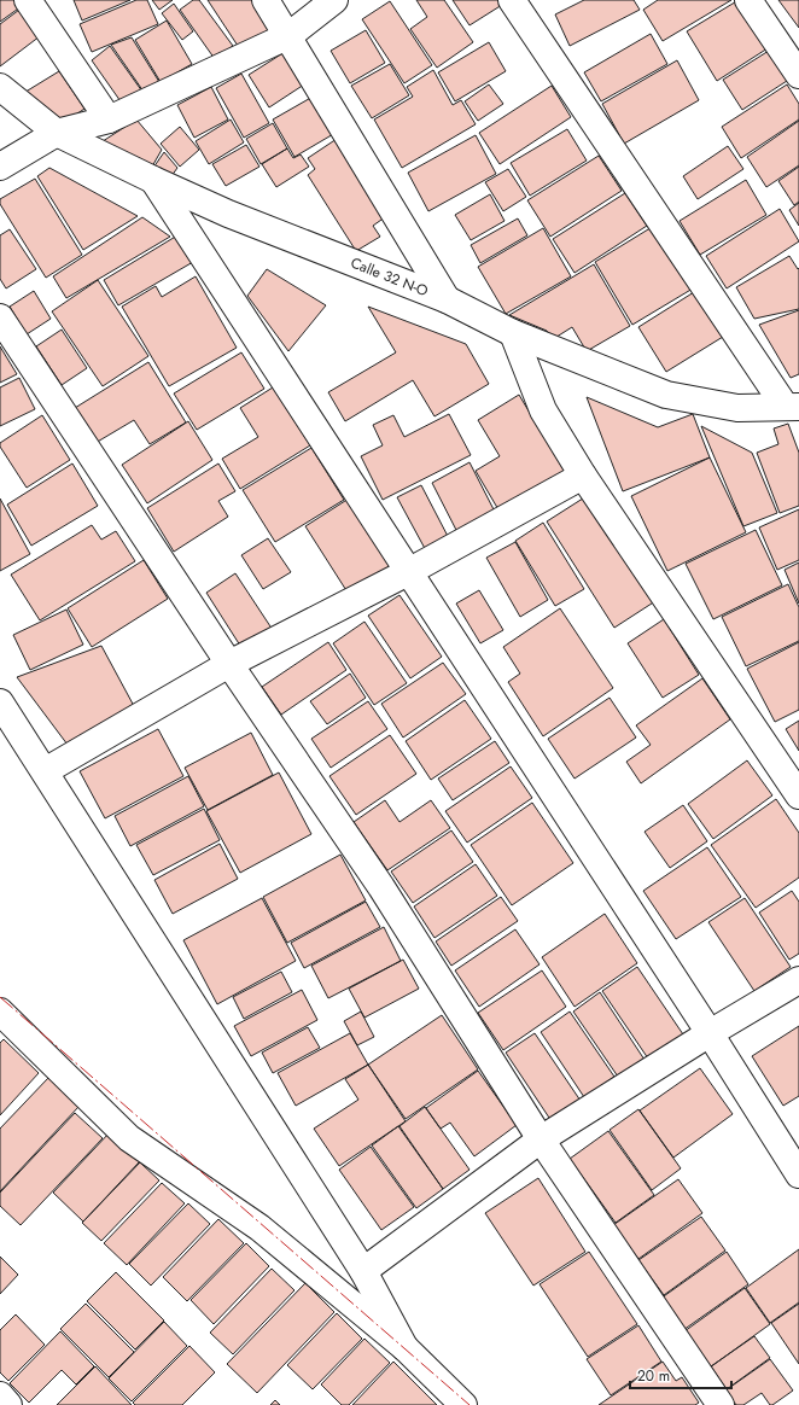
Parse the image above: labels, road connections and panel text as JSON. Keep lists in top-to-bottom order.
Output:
{
  "streets": {
    "street": ["Calle 32 N-O"]
  },
  "scale_bar": "20 m"
}
